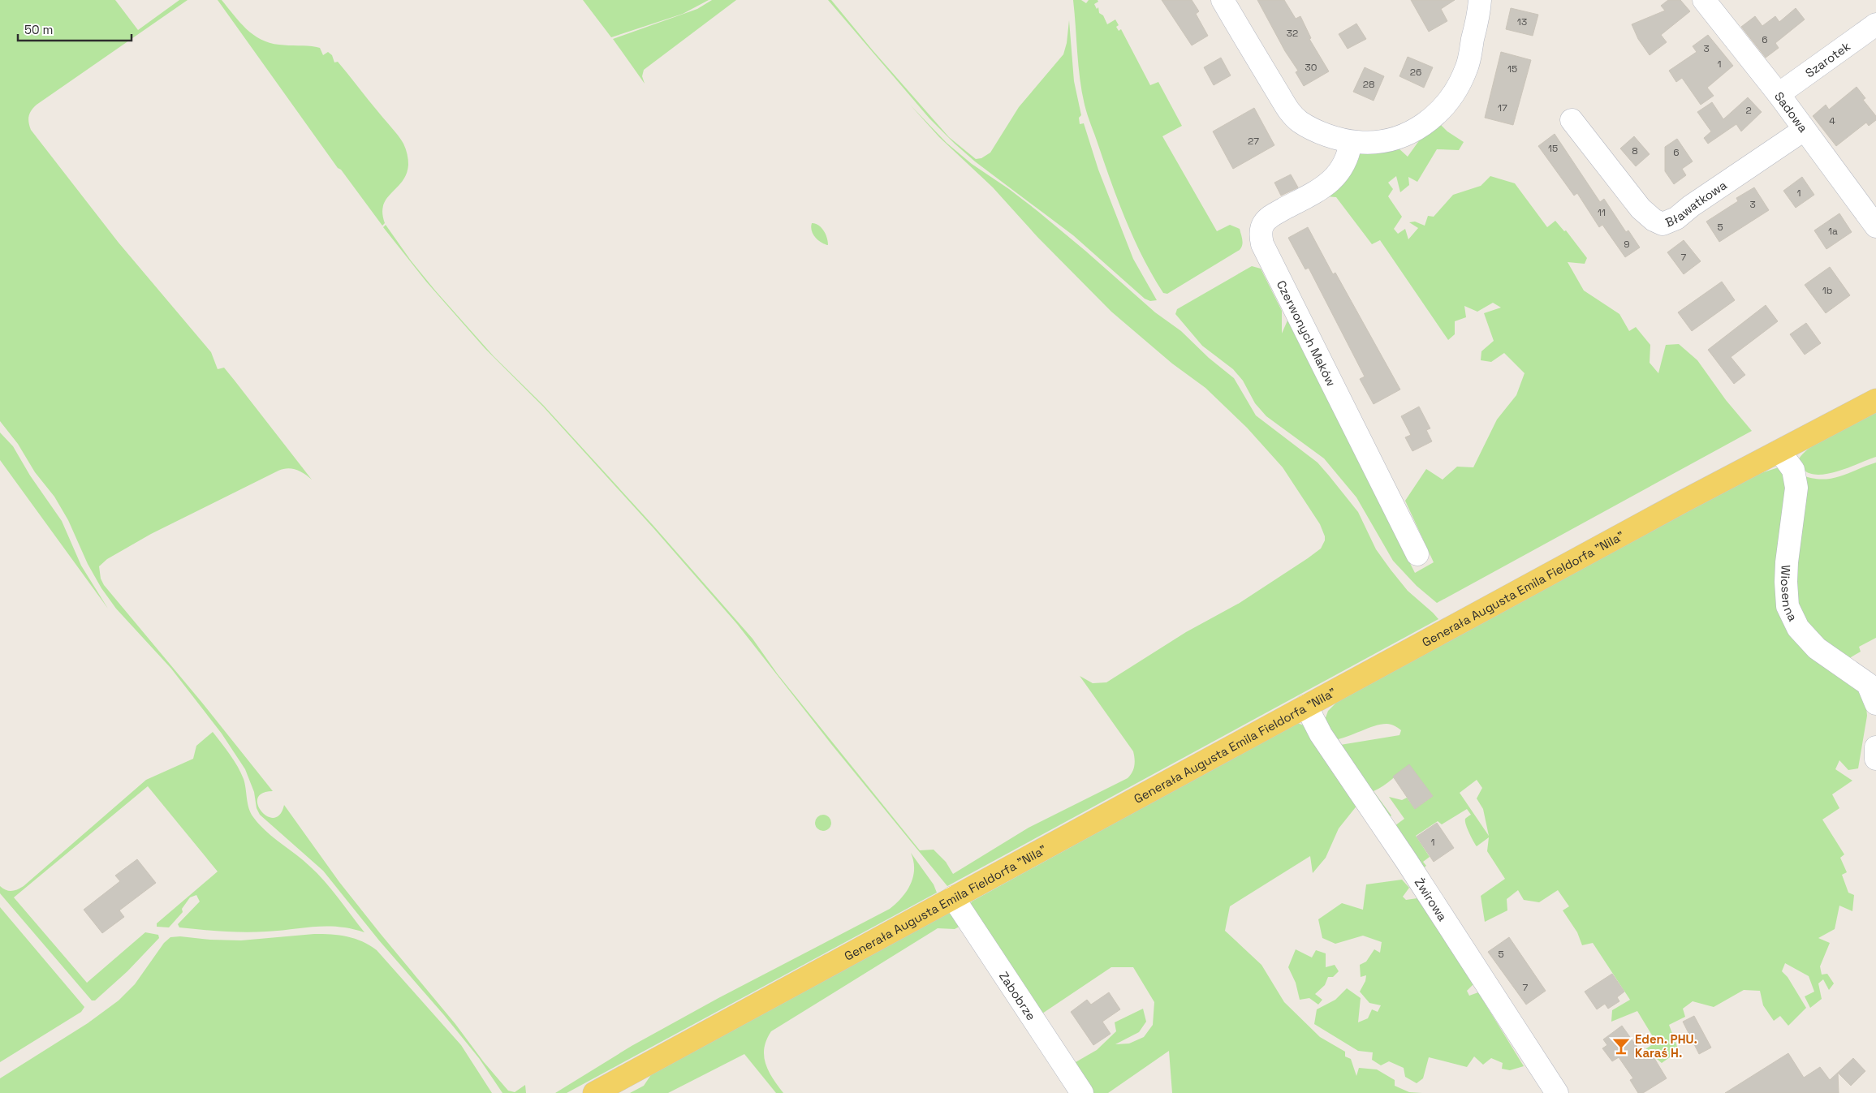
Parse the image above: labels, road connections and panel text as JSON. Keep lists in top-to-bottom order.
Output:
{
  "streets": {
    "main road": ["Generała Augusta Emila Fieldorfa \"Nila\""],
    "street": [
      "Szarotek",
      "Sadowa",
      "Bławatkowa",
      "Czerwonych Maków",
      "Wiosenna",
      "Żwirowa",
      "Zabobrze"
    ]
  },
  "crossings": [
    ["Szarotek", "Sadowa"],
    ["Sadowa", "Bławatkowa"],
    ["Generała Augusta Emila Fieldorfa \"Nila\"", "Wiosenna"],
    ["Generała Augusta Emila Fieldorfa \"Nila\"", "Żwirowa"],
    ["Generała Augusta Emila Fieldorfa \"Nila\"", "Zabobrze"]
  ],
  "places": {
    "bar": ["Eden. PHU. Karaś H."]
  },
  "house_numbers": [
    "13",
    "32",
    "6",
    "3",
    "1",
    "30",
    "15",
    "26",
    "28",
    "17",
    "2",
    "4",
    "27",
    "15",
    "8",
    "6",
    "1",
    "3",
    "11",
    "5",
    "1a",
    "9",
    "7",
    "1b",
    "1",
    "5",
    "7"
  ],
  "scale_bar": "50 m"
}
